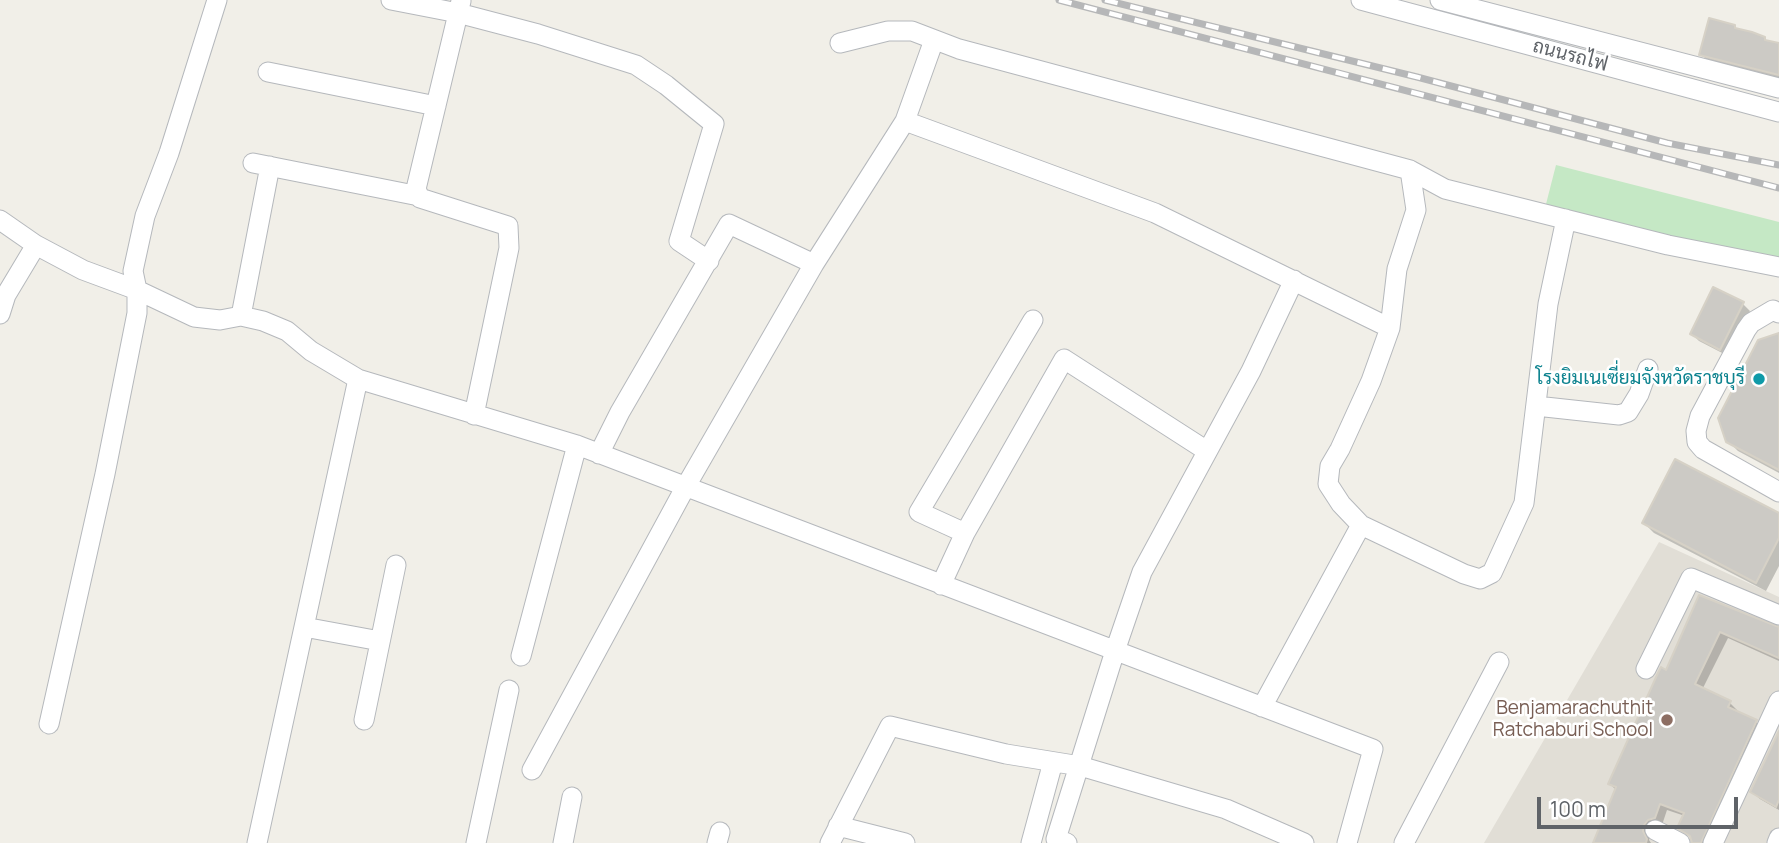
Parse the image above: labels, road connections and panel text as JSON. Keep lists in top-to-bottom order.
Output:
{
  "streets": {
    "street": ["ถนนรถไฟ"]
  },
  "places": ["โรงยิมเนเซี่ยมจังหวัดราชบุรี", "Benjamarachuthit Ratchaburi School"],
  "scale_bar": "100 m"
}
